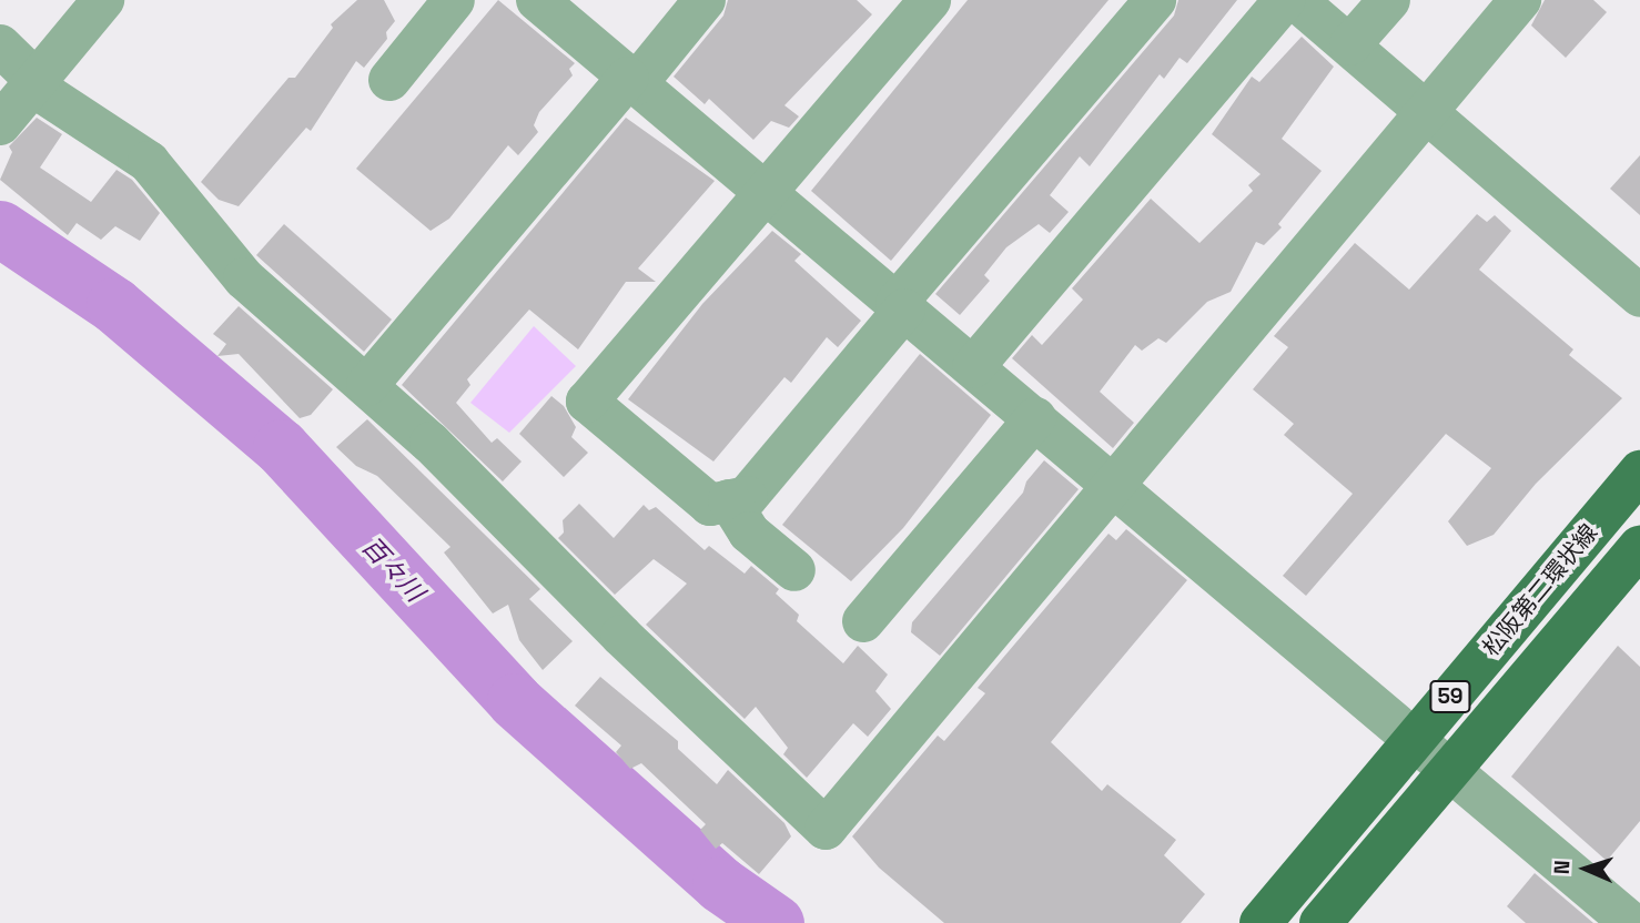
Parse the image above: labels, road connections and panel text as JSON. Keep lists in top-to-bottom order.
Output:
{
  "streets": {
    "main road": ["松阪第二環状線", "59"]
  },
  "water": ["百々川"],
  "north": "left"
}
